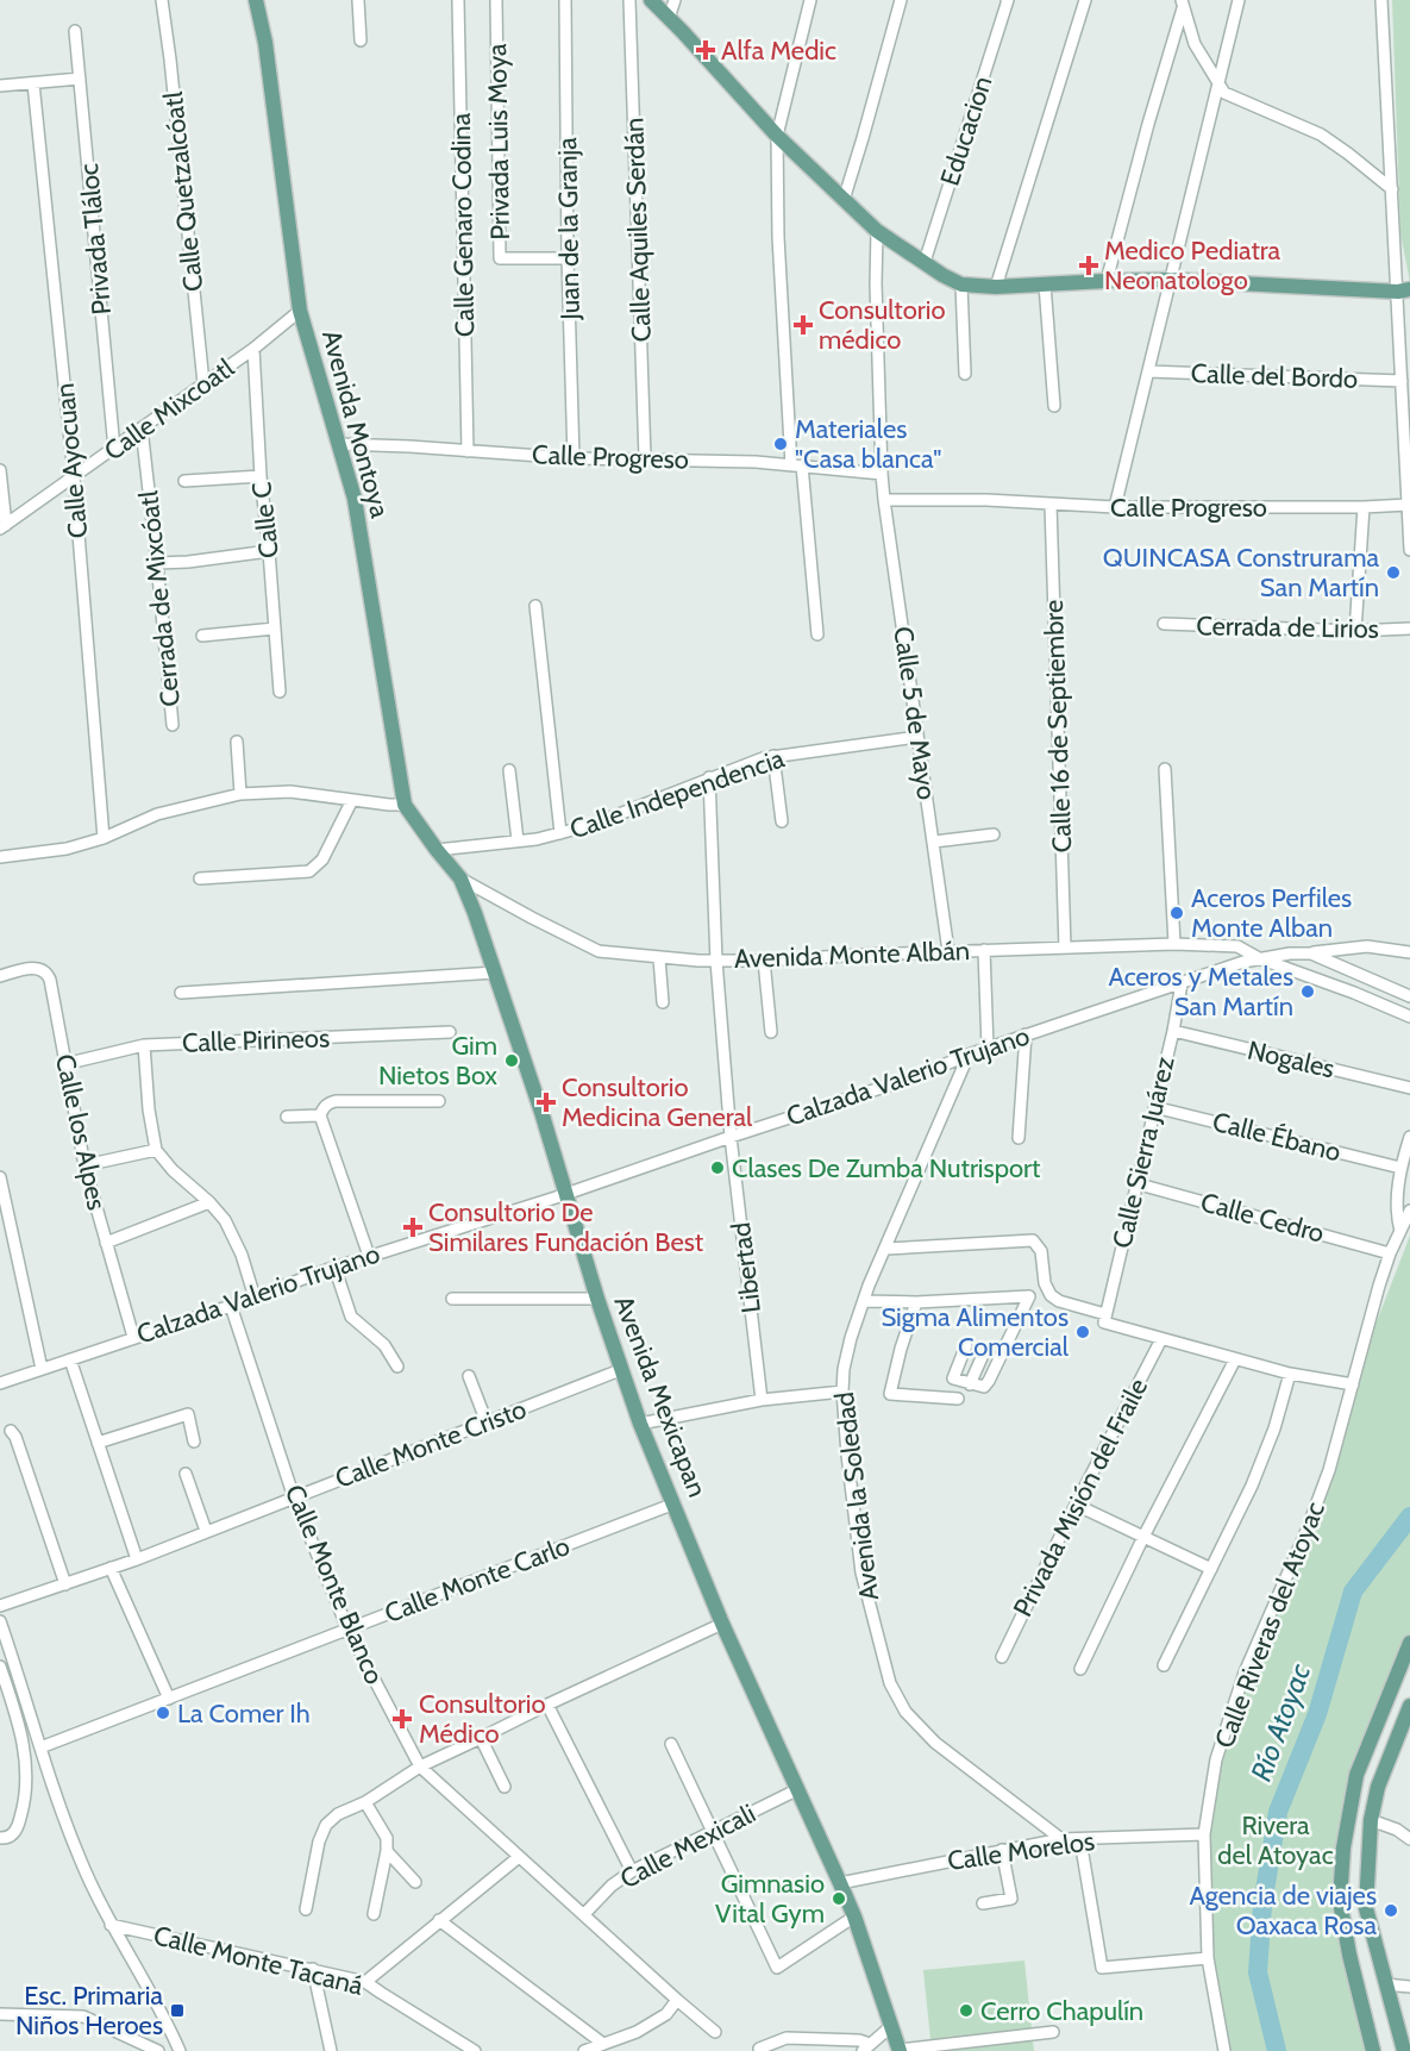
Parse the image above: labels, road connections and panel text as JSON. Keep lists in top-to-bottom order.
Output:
{
  "streets": {
    "main road": ["Avenida Montoya", "Avenida Mexicapan"],
    "street": [
      "Educacion",
      "Privada Luis Moya",
      "Calle Quetzalcóatl",
      "Calle Genaro Codina",
      "Juan de la Granja",
      "Calle Aquiles Serdán",
      "Privada Tláloc",
      "Calle del Bordo",
      "Calle Mixcoatl",
      "Calle Progreso",
      "Calle Ayocuan",
      "Calle C",
      "Cerrada de Mixcóatl",
      "Cerrada de Lirios",
      "Calle 5 de Mayo",
      "Calle 16 de Septiembre",
      "Calle Independencia",
      "Avenida Monte Albán",
      "Calle Pirineos",
      "Nogales",
      "Calzada Valerio Trujano",
      "Calle los Alpes",
      "Calle Ébano",
      "Calle Sierra Juárez",
      "Calle Cedro",
      "Libertad",
      "Calle Monte Cristo",
      "Avenida la Soledad",
      "Privada Misión del Fraile",
      "Calle Monte Carlo",
      "Calle Monte Blanco",
      "Calle Riveras del Atoyac",
      "Calle Mexicali",
      "Calle Morelos",
      "Calle Monte Tacaná"
    ]
  },
  "crossings": [
    ["Privada Luis Moya", "Juan de la Granja"],
    ["Calle Quetzalcóatl", "Calle Mixcoatl"],
    ["Calle Genaro Codina", "Calle Progreso"],
    ["Juan de la Granja", "Calle Progreso"],
    ["Calle Aquiles Serdán", "Calle Progreso"],
    ["Privada Tláloc", "Calle Mixcoatl"],
    ["Calle Mixcoatl", "Avenida Montoya"],
    ["Calle Mixcoatl", "Calle Ayocuan"],
    ["Calle Mixcoatl", "Calle C"],
    ["Calle Mixcoatl", "Cerrada de Mixcóatl"],
    ["Avenida Montoya", "Calle Progreso"],
    ["Avenida Montoya", "Calle Independencia"],
    ["Avenida Montoya", "Avenida Monte Albán"],
    ["Avenida Montoya", "Avenida Mexicapan"],
    ["Calle Progreso", "Calle 5 de Mayo"],
    ["Calle Progreso", "Calle 16 de Septiembre"],
    ["Calle 5 de Mayo", "Calle Independencia"],
    ["Calle 5 de Mayo", "Avenida Monte Albán"],
    ["Calle 16 de Septiembre", "Avenida Monte Albán"],
    ["Calle Independencia", "Libertad"],
    ["Avenida Monte Albán", "Calzada Valerio Trujano"],
    ["Avenida Monte Albán", "Libertad"],
    ["Avenida Monte Albán", "Avenida Mexicapan"],
    ["Calle Pirineos", "Calle los Alpes"],
    ["Nogales", "Calle Sierra Juárez"],
    ["Calzada Valerio Trujano", "Calle los Alpes"],
    ["Calzada Valerio Trujano", "Calle Sierra Juárez"],
    ["Calzada Valerio Trujano", "Libertad"],
    ["Calzada Valerio Trujano", "Avenida Mexicapan"],
    ["Calzada Valerio Trujano", "Avenida la Soledad"],
    ["Calzada Valerio Trujano", "Calle Monte Blanco"],
    ["Calle Ébano", "Calle Sierra Juárez"],
    ["Calle Sierra Juárez", "Calle Cedro"],
    ["Calle Cedro", "Calle Riveras del Atoyac"],
    ["Avenida Mexicapan", "Calle Monte Cristo"],
    ["Avenida Mexicapan", "Calle Monte Carlo"],
    ["Avenida Mexicapan", "Calle Mexicali"],
    ["Avenida Mexicapan", "Calle Morelos"],
    ["Calle Monte Cristo", "Calle Monte Blanco"],
    ["Avenida la Soledad", "Calle Morelos"],
    ["Calle Monte Carlo", "Calle Monte Blanco"],
    ["Calle Monte Blanco", "Calle Mexicali"],
    ["Calle Riveras del Atoyac", "Calle Morelos"]
  ],
  "water": ["Río Atoyac"],
  "parks": ["Rivera del Atoyac"],
  "places": {
    "health": [
      "Alfa Medic",
      "Medico Pediatra Neonatologo",
      "Consultorio médico",
      "Consultorio Medicina General",
      "Consultorio De Similares Fundación Best",
      "Consultorio Médico"
    ],
    "other": [
      "Materiales \"Casa blanca\"",
      "QUINCASA Construrama San Martín",
      "Aceros Perfiles Monte Alban",
      "Aceros y Metales San Martín",
      "Gim Nietos Box",
      "Clases De Zumba Nutrisport",
      "Sigma Alimentos Comercial",
      "La Comer Ih",
      "Gimnasio Vital Gym",
      "Agencia de viajes Oaxaca Rosa",
      "Cerro Chapulín"
    ],
    "transit": ["Esc. Primaria Niños Heroes"]
  }
}
